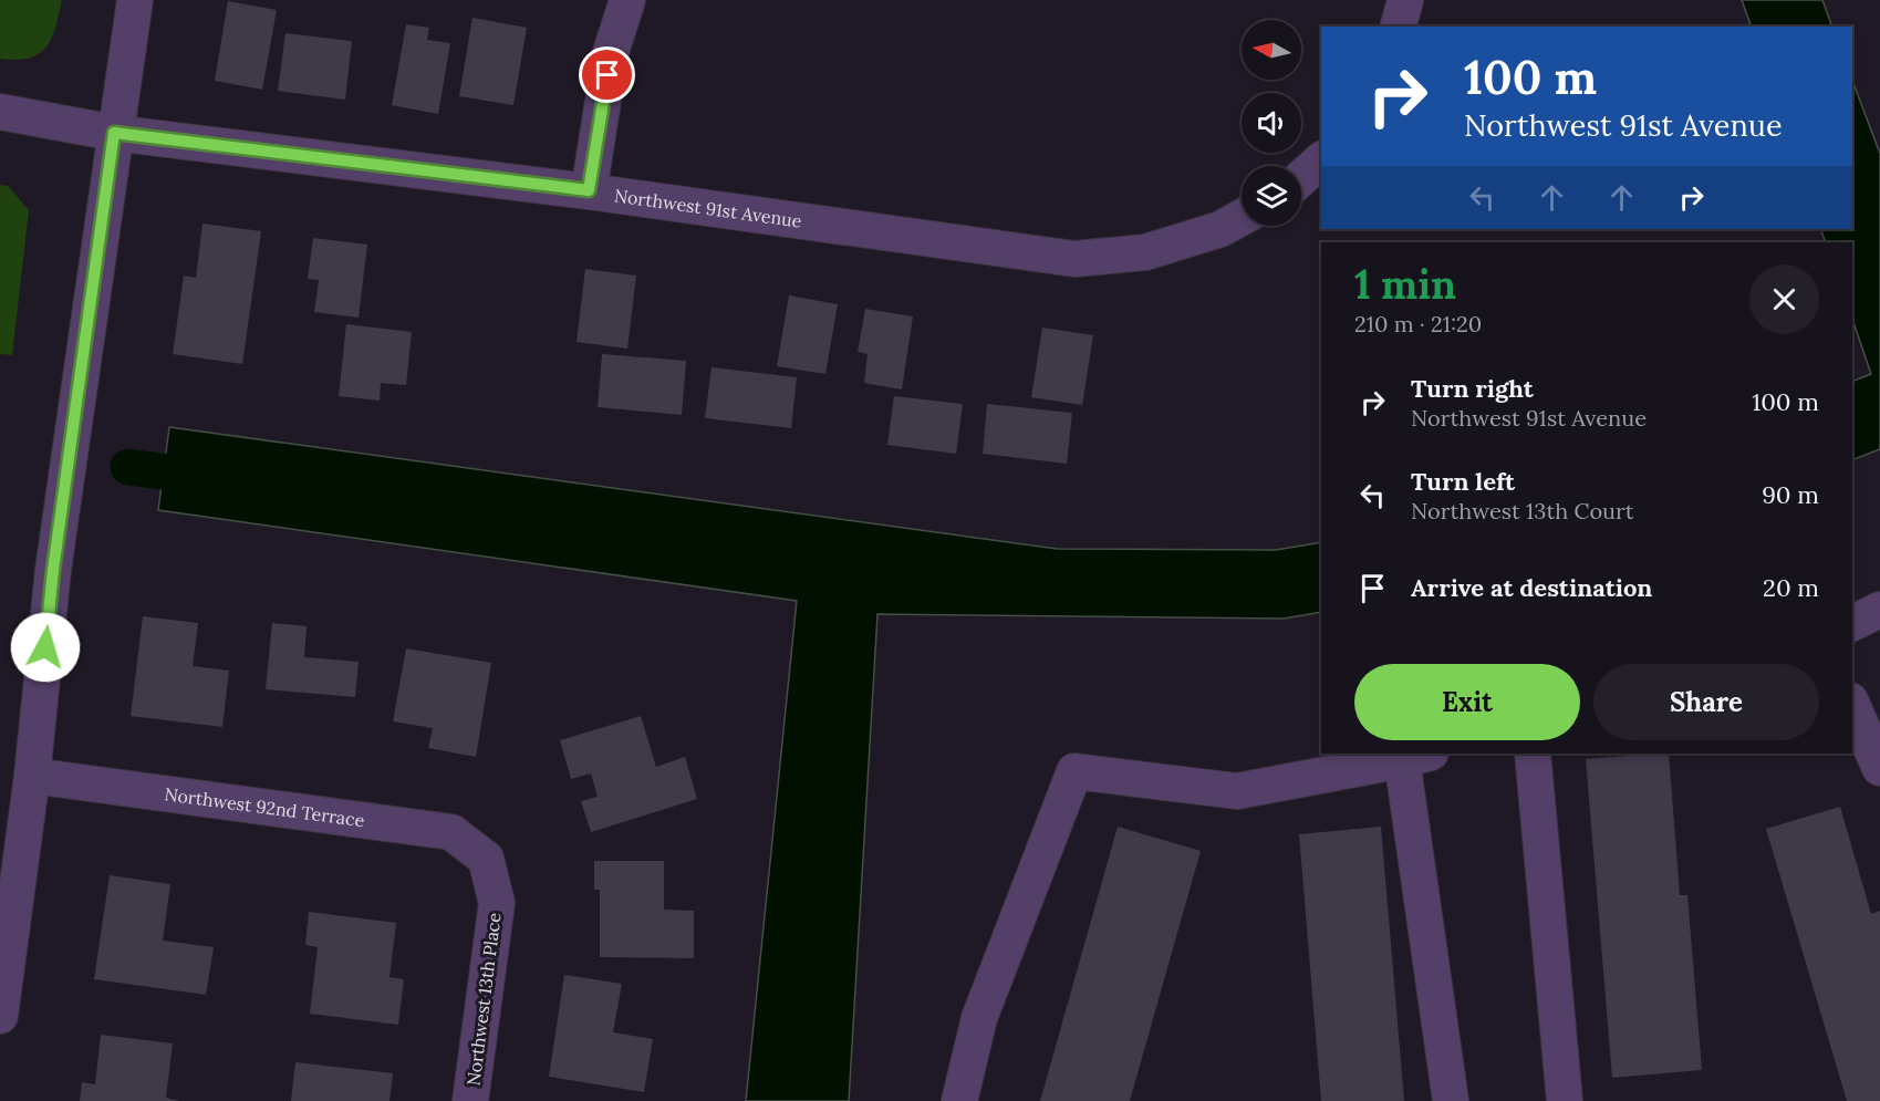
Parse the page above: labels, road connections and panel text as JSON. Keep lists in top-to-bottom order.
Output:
{
  "streets": {
    "street": ["Northwest 91st Avenue", "Northwest 92nd Terrace", "Northwest 13th Place"]
  },
  "crossings": [
    ["Northwest 92nd Terrace", "Northwest 13th Place"]
  ],
  "north": "left",
  "page": {
    "turn": ["100 m", "Northwest 91st Avenue"],
    "heading": ["1 min", "210 m · 21:20"],
    "list": [
      {
        "name": "Turn right",
        "note": "Northwest 91st Avenue",
        "value": "100 m"
      },
      {
        "name": "Turn left",
        "note": "Northwest 13th Court",
        "value": "90 m"
      },
      {
        "name": "Arrive at destination",
        "value": "20 m"
      }
    ],
    "buttons": ["Exit", "Share"]
  }
}
